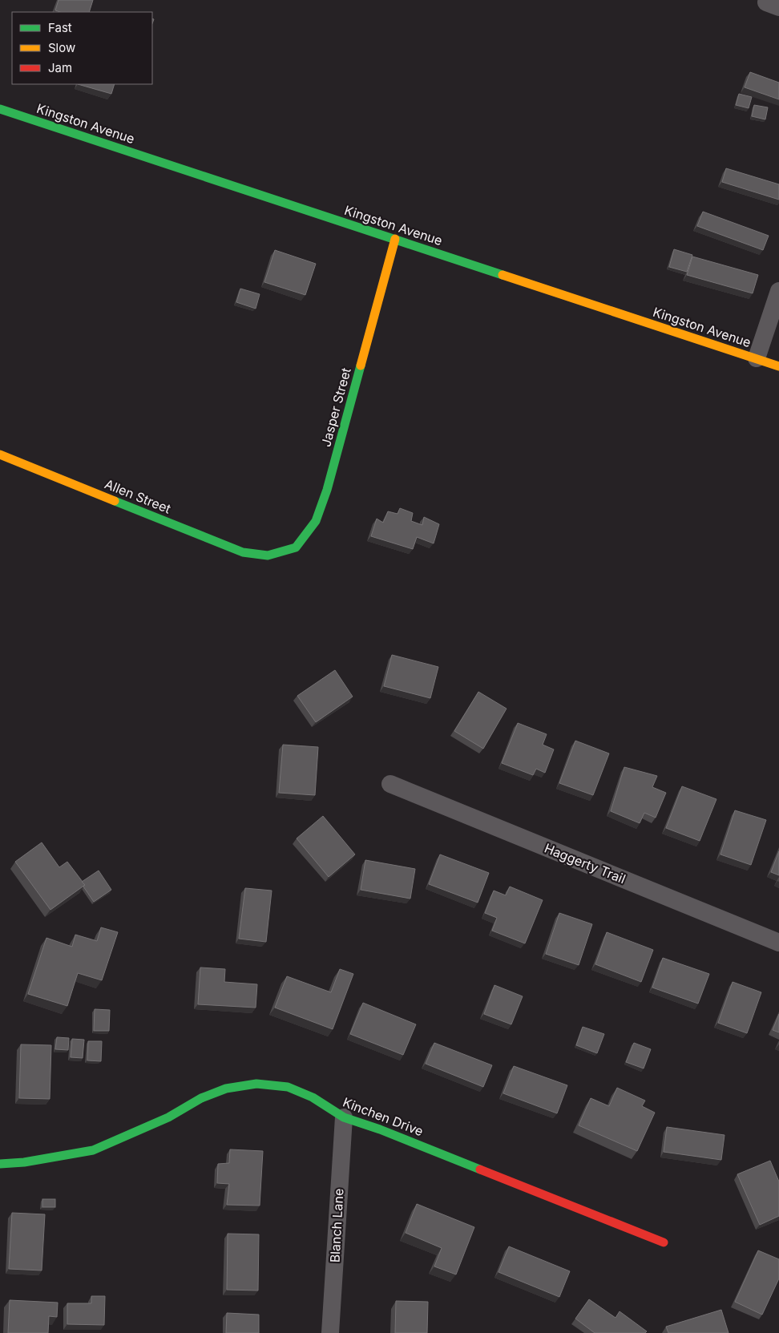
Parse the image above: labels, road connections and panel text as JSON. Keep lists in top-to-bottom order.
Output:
{
  "streets": {
    "street": [
      "Kingston Avenue",
      "Jasper Street",
      "Allen Street",
      "Haggerty Trail",
      "Kinchen Drive",
      "Blanch Lane"
    ]
  },
  "crossings": [
    ["Kingston Avenue", "Jasper Street"],
    ["Jasper Street", "Allen Street"],
    ["Kinchen Drive", "Blanch Lane"]
  ],
  "legend": ["Fast", "Slow", "Jam"]
}
